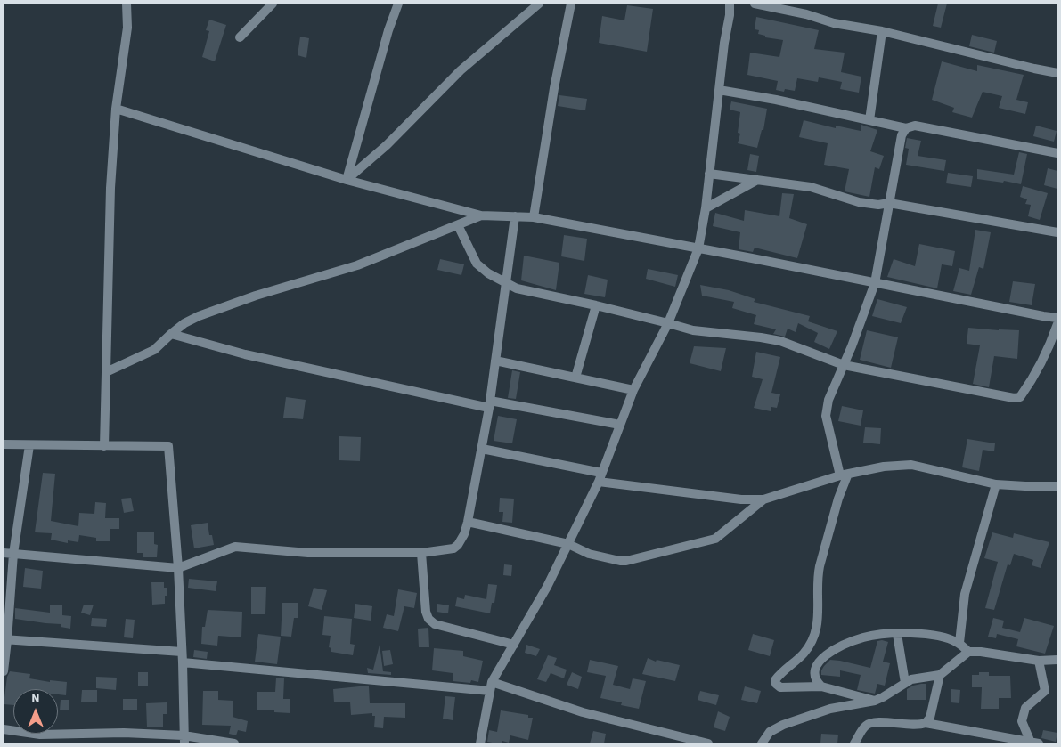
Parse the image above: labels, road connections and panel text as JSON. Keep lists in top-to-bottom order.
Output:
{
  "north": "top"
}
